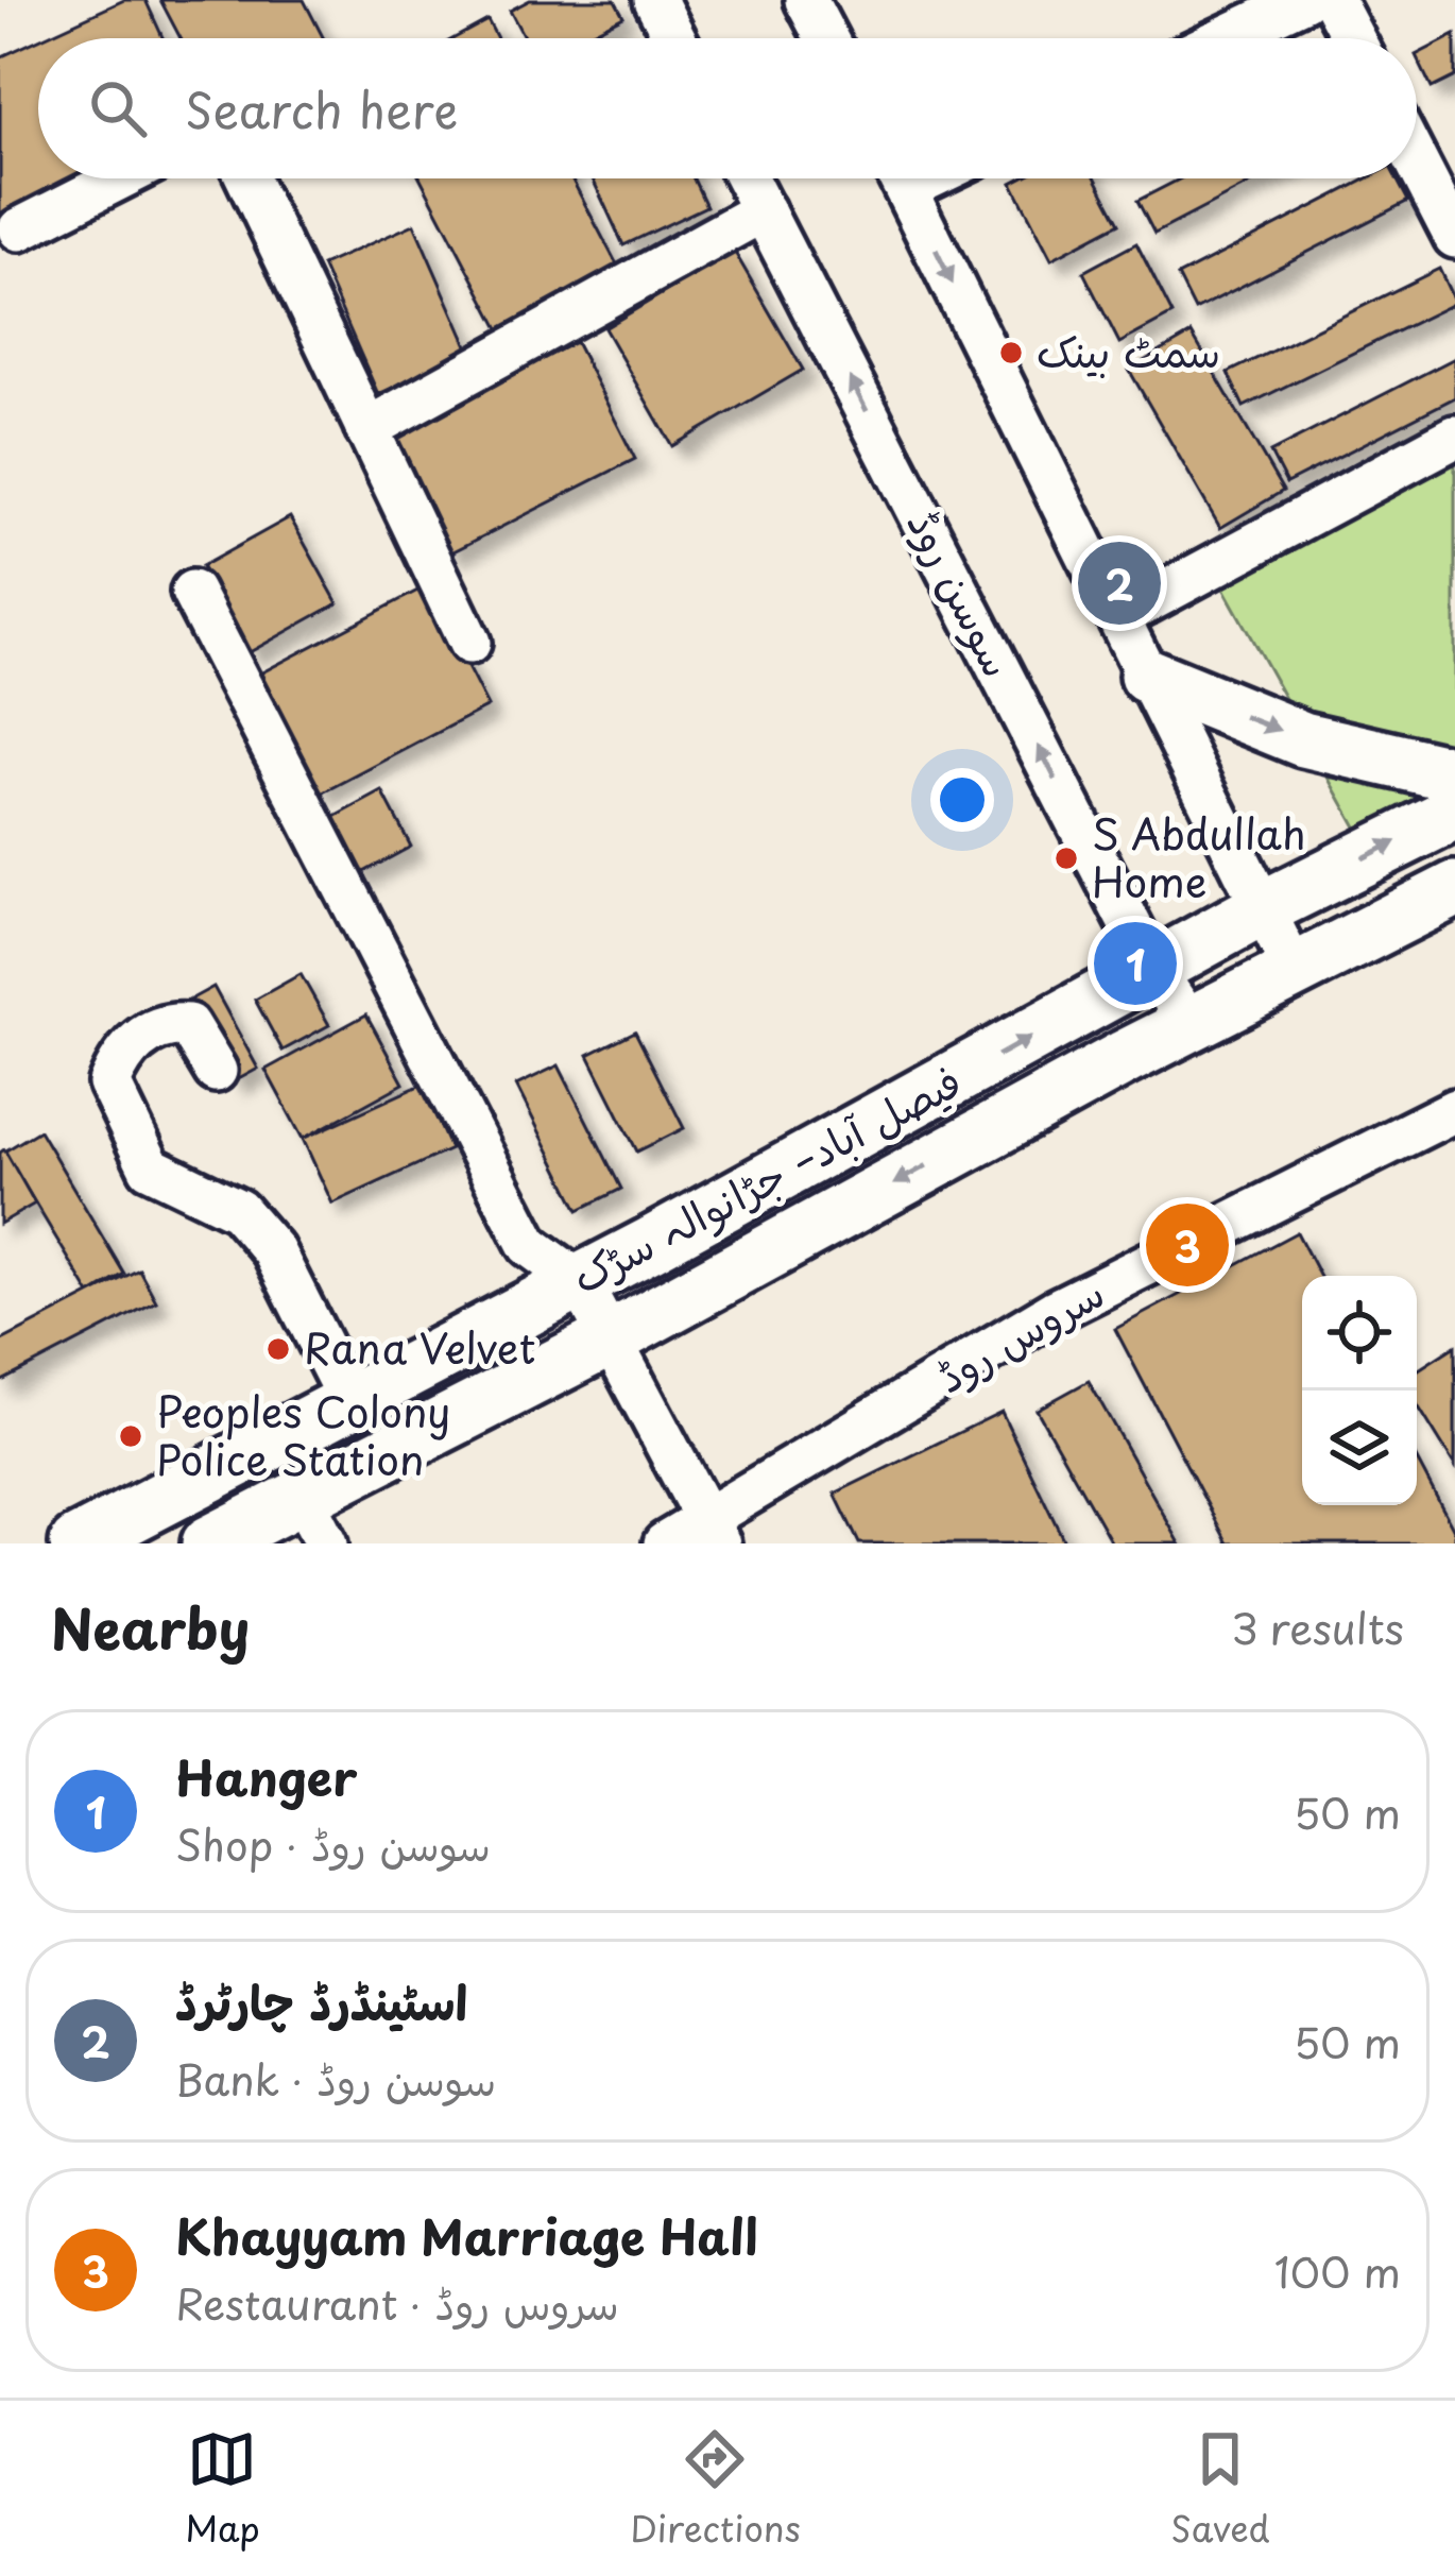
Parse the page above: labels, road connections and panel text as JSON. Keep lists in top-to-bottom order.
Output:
{
  "streets": {
    "main road": ["فیصل آباد– جڑانوالہ سڑک"],
    "street": ["سوسن روڈ", "سروس روڈ"]
  },
  "crossings": [
    ["سوسن روڈ", "فیصل آباد– جڑانوالہ سڑک"]
  ],
  "places": [
    "سمٹ بینک",
    "S Abdullah Home",
    "Rana Velvet",
    "Peoples Colony Police Station"
  ],
  "page": {
    "search": "Search here",
    "pins": ["2", "1", "3"],
    "heading": ["Nearby", "3 results"],
    "list": [
      {
        "mark": "1",
        "name": "Hanger",
        "note": "Shop · سوسن روڈ",
        "value": "50 m"
      },
      {
        "mark": "2",
        "name": "اسٹینڈرڈ چارٹرڈ",
        "note": "Bank · سوسن روڈ",
        "value": "50 m"
      },
      {
        "mark": "3",
        "name": "Khayyam Marriage Hall",
        "note": "Restaurant · سروس روڈ",
        "value": "100 m"
      }
    ],
    "nav": ["Map", "Directions", "Saved"]
  }
}
